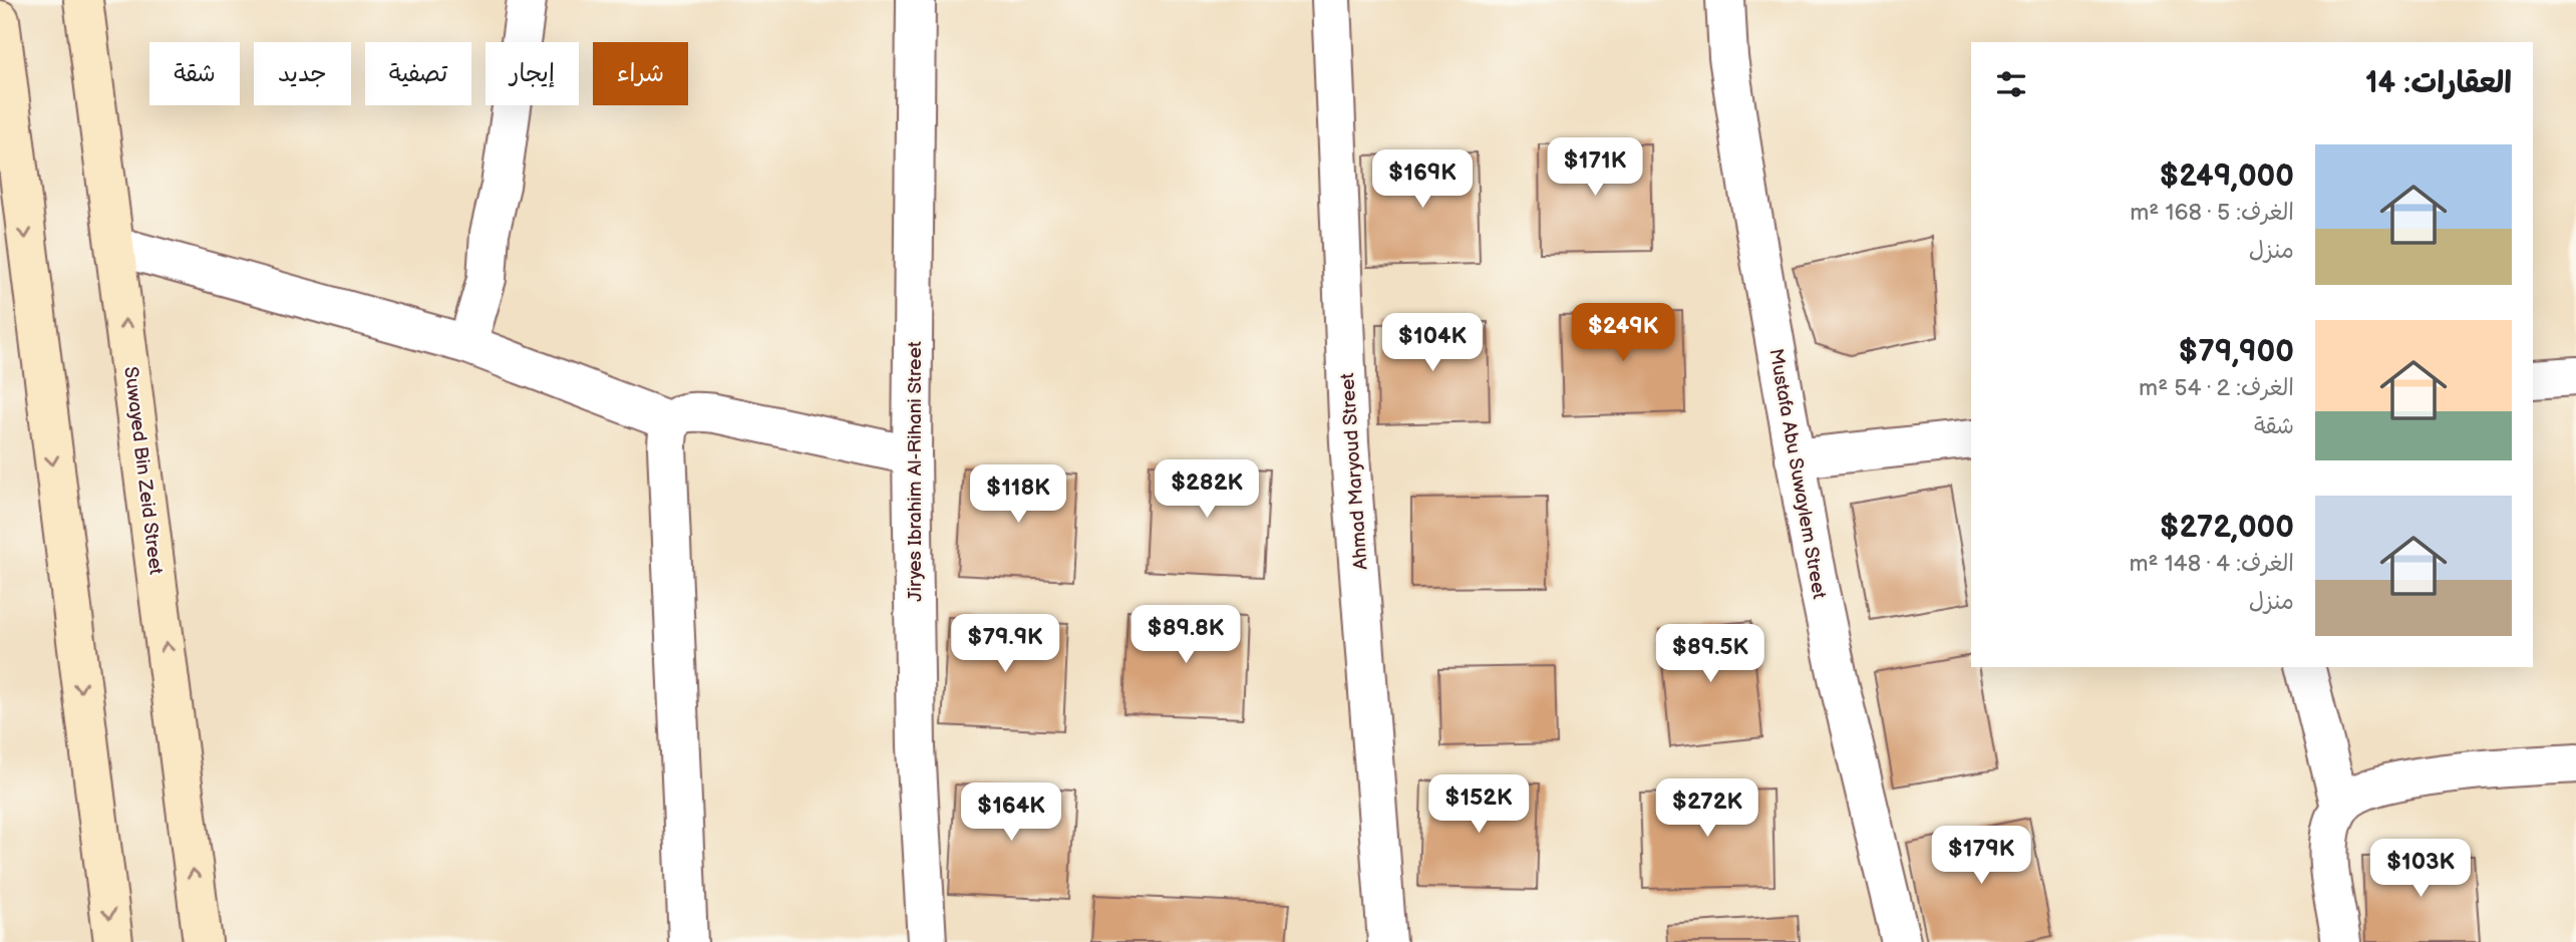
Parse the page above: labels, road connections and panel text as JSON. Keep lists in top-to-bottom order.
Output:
{
  "streets": {
    "main road": ["Suwayed Bin Zeid Street"],
    "street": ["Jiryes Ibrahim Al-Rihani Street", "Ahmad Maryoud Street", "Mustafa Abu Suwaylem Street"]
  },
  "page": {
    "chip": [
      "شراء",
      "إيجار",
      "تصفية",
      "جديد",
      "شقة"
    ],
    "heading": "العقارات: 14",
    "list": [
      {
        "name": "$249,000",
        "note": "الغرف: 5 · 168 m² · منزل"
      },
      {
        "name": "$79,900",
        "note": "الغرف: 2 · 54 m² · شقة"
      },
      {
        "name": "$272,000",
        "note": "الغرف: 4 · 148 m² · منزل"
      }
    ],
    "price": [
      "$171K",
      "$169K",
      "$249K",
      "$104K",
      "$282K",
      "$118K",
      "$89.8K",
      "$79.9K",
      "$89.5K",
      "$152K",
      "$272K",
      "$164K",
      "$179K",
      "$103K"
    ]
  }
}
